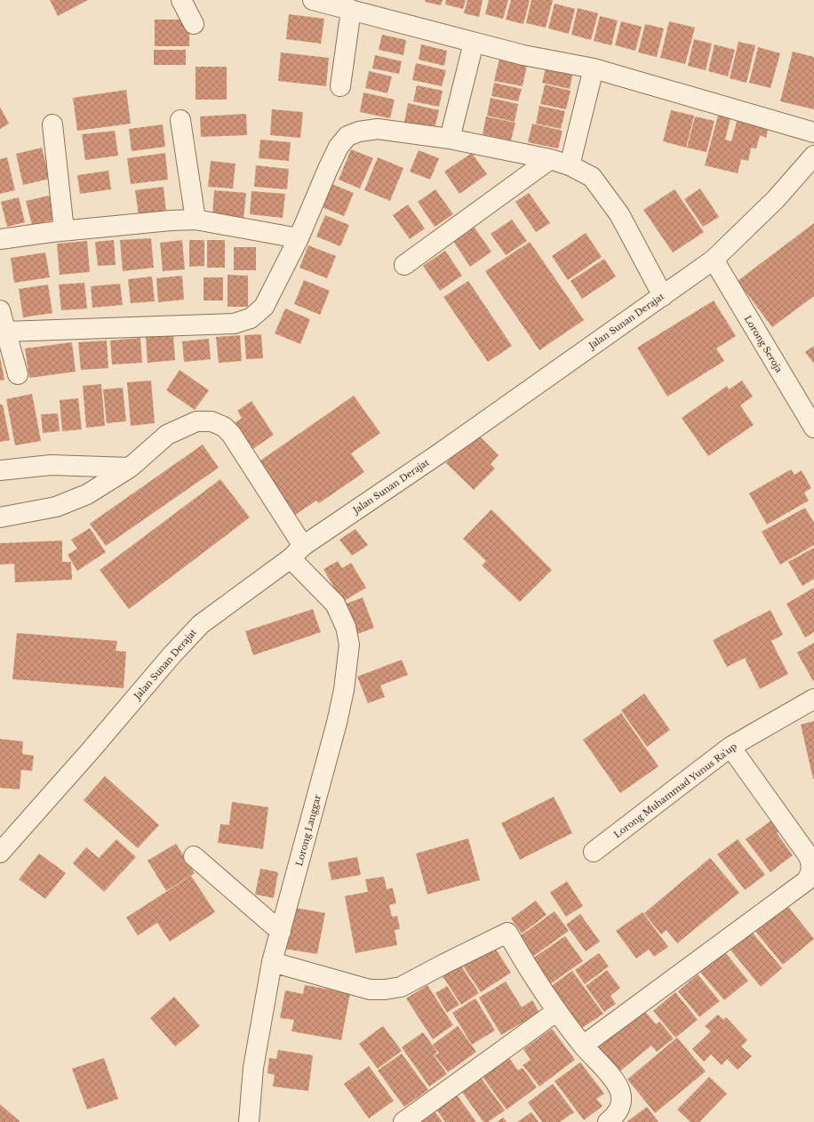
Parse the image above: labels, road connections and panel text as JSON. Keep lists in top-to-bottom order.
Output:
{
  "streets": {
    "street": [
      "Jalan Sunan Derajat",
      "Lorong Seroja",
      "Lorong Muhammad Yunus Ra'up",
      "Lorong Langgar"
    ]
  },
  "crossings": [
    ["Jalan Sunan Derajat", "Lorong Seroja"],
    ["Jalan Sunan Derajat", "Lorong Langgar"]
  ]
}
